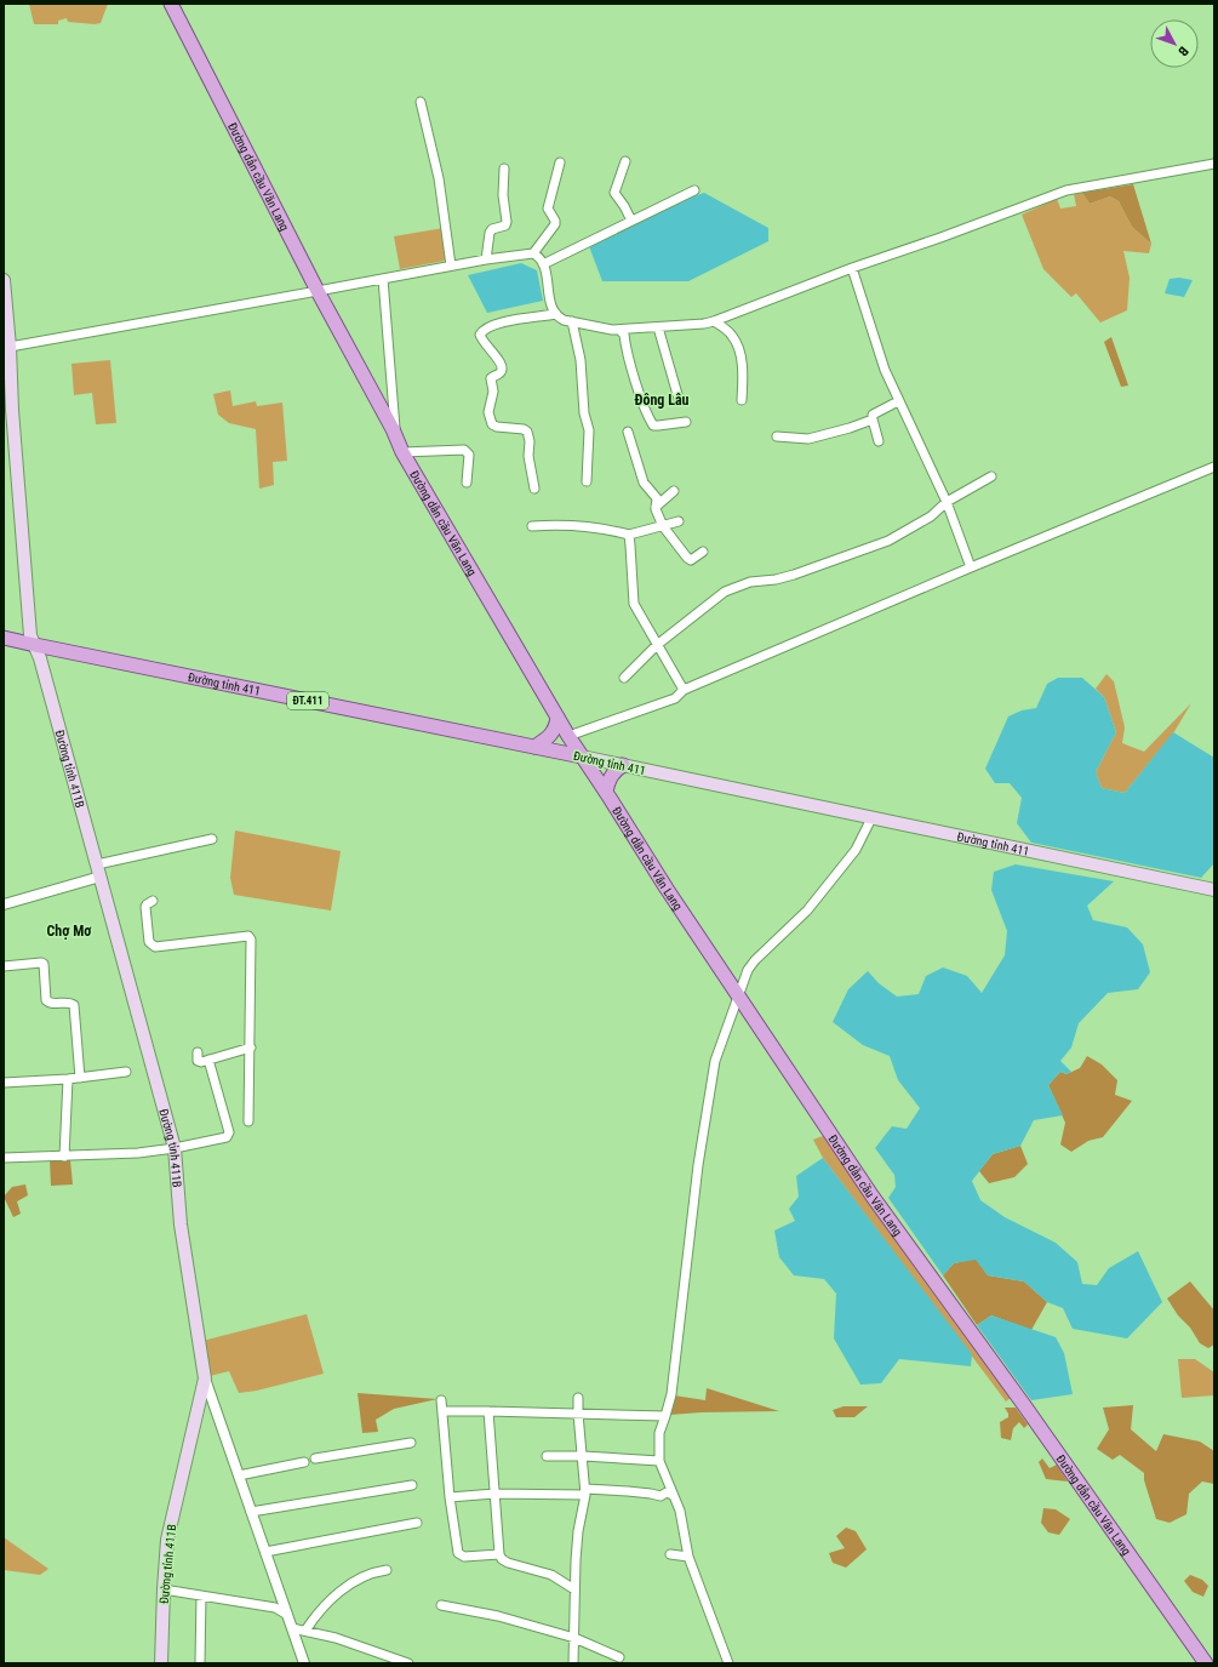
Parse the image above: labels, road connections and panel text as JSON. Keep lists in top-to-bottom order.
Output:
{
  "streets": {
    "main road": [
      "Đường dẫn cầu Văn Lang",
      "Đường tỉnh 411",
      "ĐT.411",
      "Đường tỉnh 411B"
    ]
  },
  "crossings": [
    ["Đường dẫn cầu Văn Lang", "Đường tỉnh 411"],
    ["Đường tỉnh 411", "Đường tỉnh 411B"]
  ],
  "districts": ["Đông Lâu", "Chợ Mơ"],
  "north": "bottom right"
}
